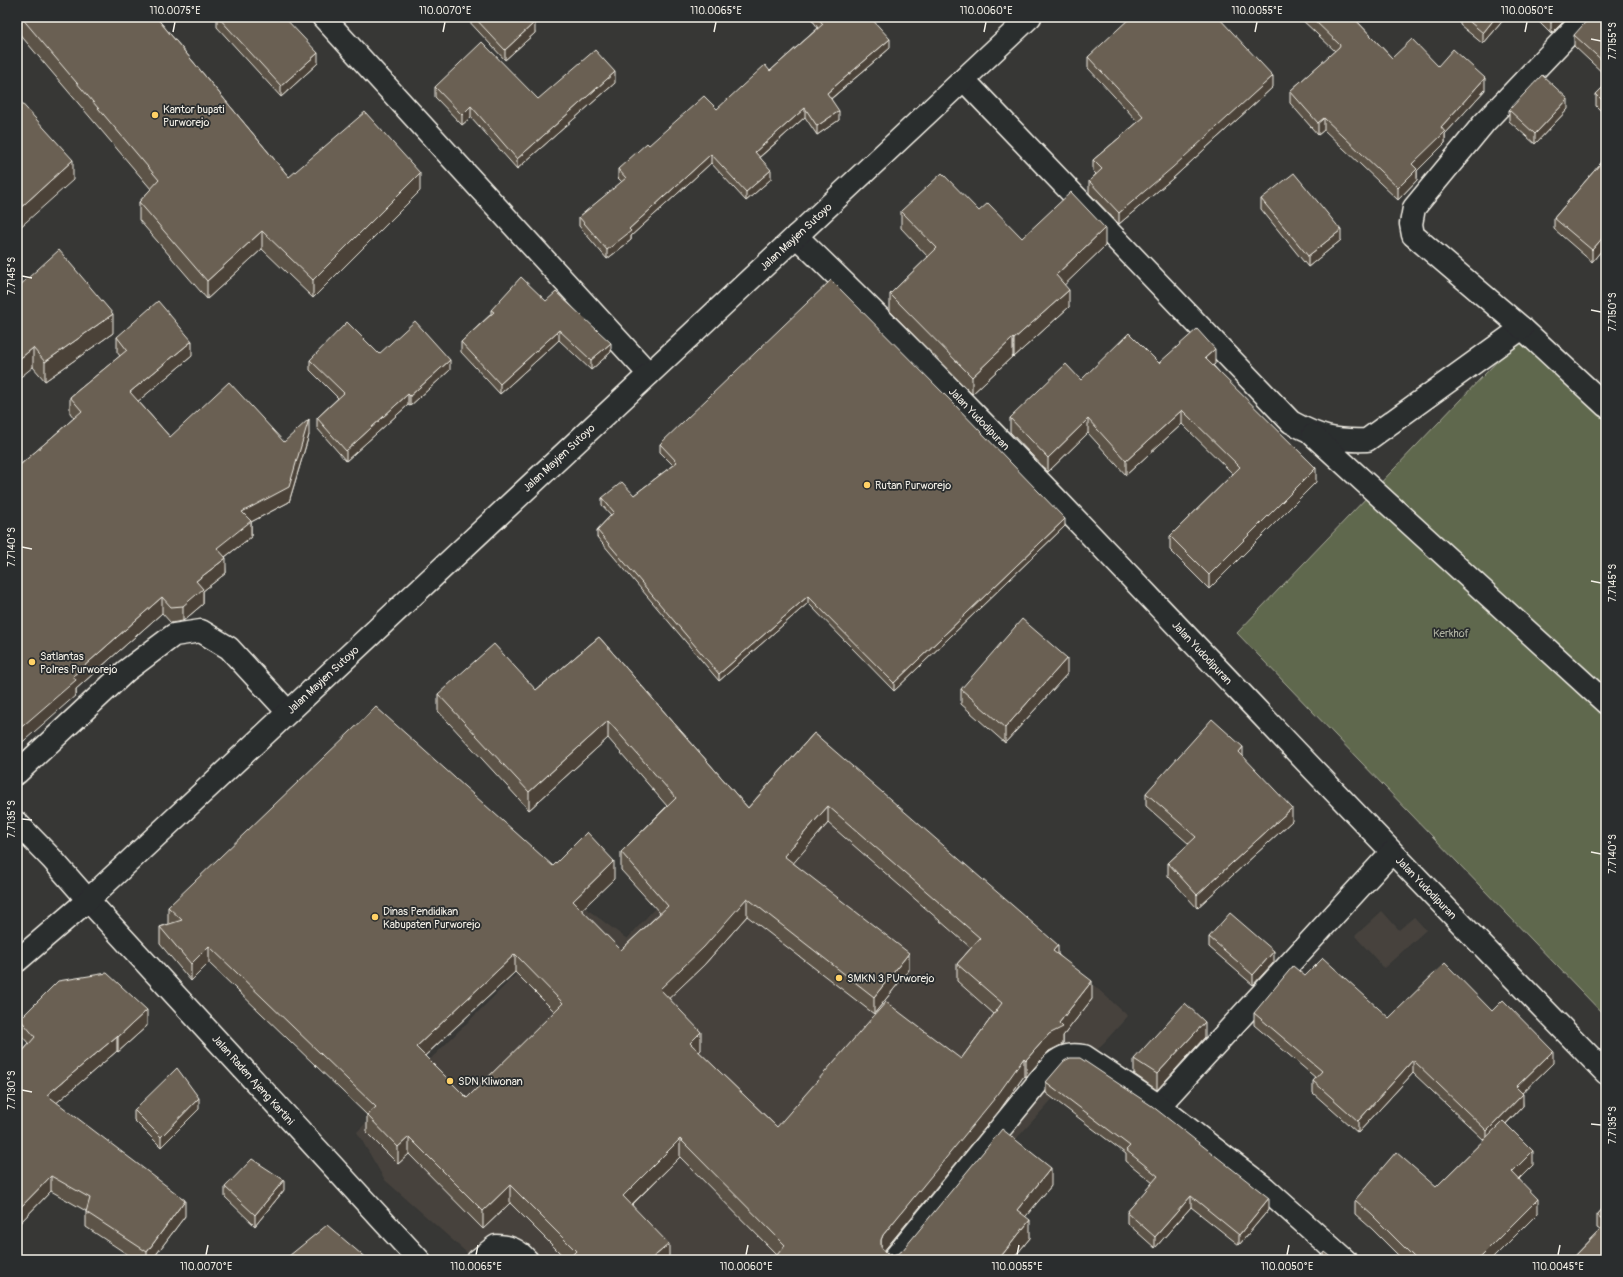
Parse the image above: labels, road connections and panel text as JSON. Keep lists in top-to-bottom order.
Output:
{
  "streets": {
    "street": ["Jalan Mayjen Sutoyo", "Jalan Yudodipuran", "Jalan Raden Ajeng Kartini"]
  },
  "crossings": [
    ["Jalan Mayjen Sutoyo", "Jalan Yudodipuran"],
    ["Jalan Mayjen Sutoyo", "Jalan Raden Ajeng Kartini"]
  ],
  "parks": ["Kerkhof"],
  "places": [
    "Kantor bupati Purworejo",
    "Rutan Purworejo",
    "Satlantas Polres Purworejo",
    "Dinas Pendidikan Kabupaten Purworejo",
    "SMKN 3 PUrworejo",
    "SDN Kliwonan"
  ],
  "coordinates": [
    "110.0075°E",
    "110.0070°E",
    "110.0065°E",
    "110.0060°E",
    "110.0055°E",
    "110.0050°E",
    "7.7155°S",
    "7.7145°S",
    "7.7150°S",
    "7.7140°S",
    "7.7135°S",
    "7.7130°S",
    "110.0045°E"
  ]
}
